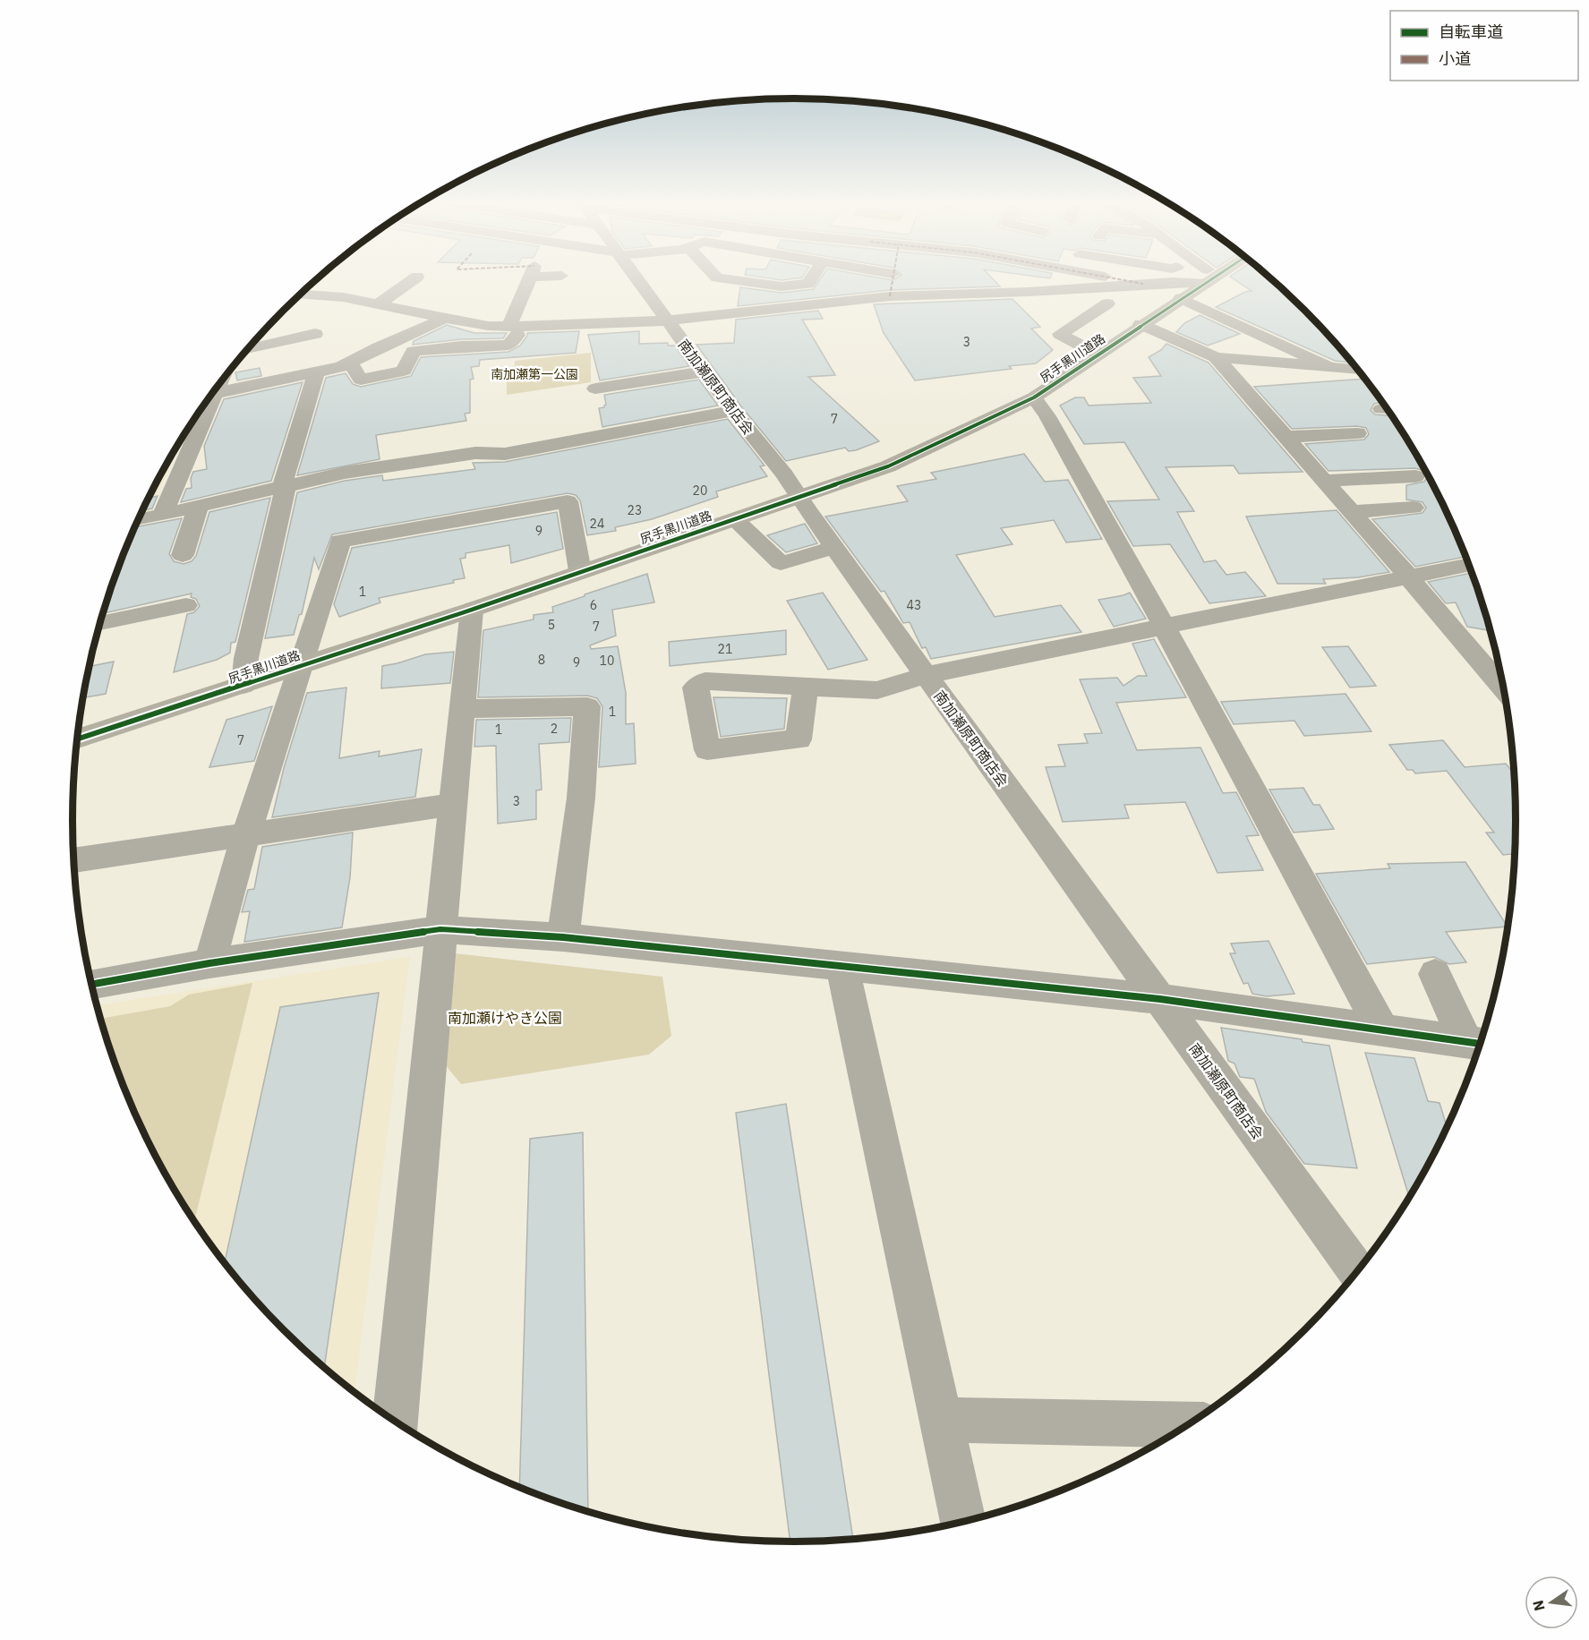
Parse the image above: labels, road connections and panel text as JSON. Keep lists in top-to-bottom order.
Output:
{
  "streets": {
    "main road": ["尻手黒川道路"],
    "street": ["南加瀬原町商店会"]
  },
  "crossings": [
    ["尻手黒川道路", "南加瀬原町商店会"]
  ],
  "parks": ["南加瀬第一公園", "南加瀬けやき公園"],
  "house_numbers": [
    "3",
    "7",
    "20",
    "23",
    "24",
    "9",
    "1",
    "6",
    "43",
    "5",
    "7",
    "21",
    "8",
    "10",
    "9",
    "1",
    "2",
    "1",
    "7",
    "3"
  ],
  "legend": ["自転車道", "小道"],
  "north": "left"
}
